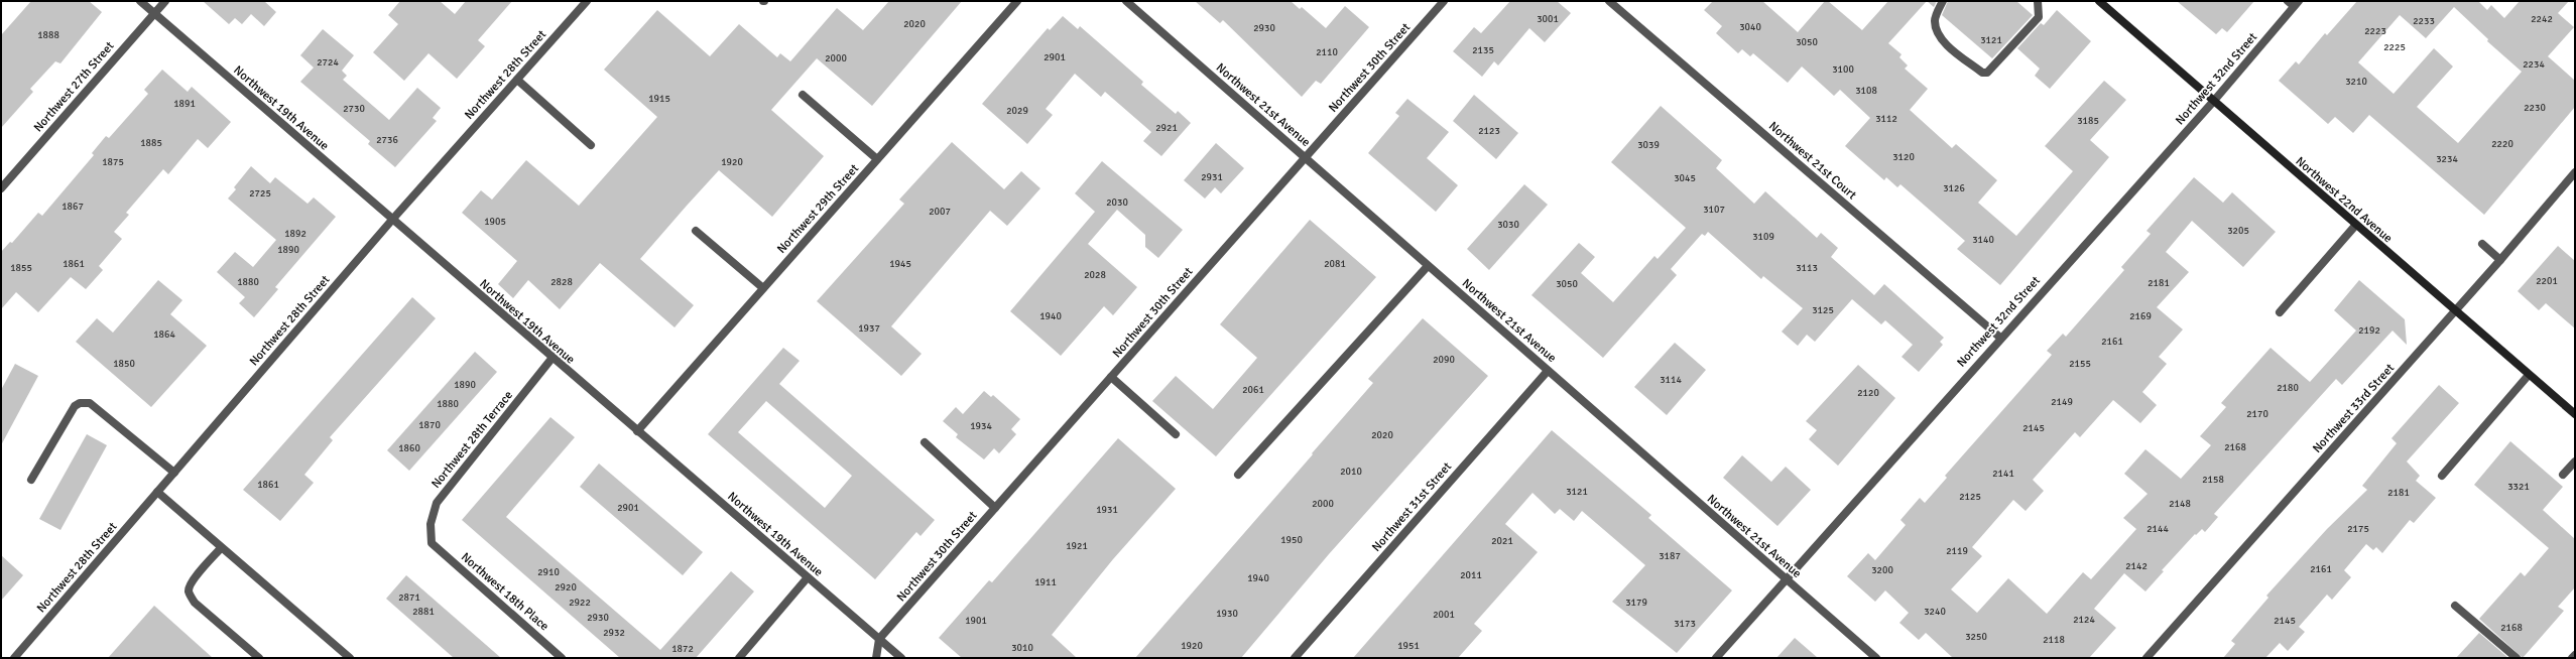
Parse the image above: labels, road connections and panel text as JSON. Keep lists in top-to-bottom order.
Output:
{
  "streets": {
    "main road": ["Northwest 22nd Avenue"],
    "street": [
      "Northwest 30th Street",
      "Northwest 28th Street",
      "Northwest 32nd Street",
      "Northwest 27th Street",
      "Northwest 21st Avenue",
      "Northwest 19th Avenue",
      "Northwest 21st Court",
      "Northwest 29th Street",
      "Northwest 33rd Street",
      "Northwest 28th Terrace",
      "Northwest 31st Street",
      "Northwest 18th Place"
    ]
  },
  "crossings": [
    ["Northwest 30th Street", "Northwest 21st Avenue"],
    ["Northwest 30th Street", "Northwest 19th Avenue"],
    ["Northwest 28th Street", "Northwest 19th Avenue"],
    ["Northwest 32nd Street", "Northwest 21st Avenue"],
    ["Northwest 32nd Street", "Northwest 21st Court"],
    ["Northwest 32nd Street", "Northwest 22nd Avenue"],
    ["Northwest 27th Street", "Northwest 19th Avenue"],
    ["Northwest 21st Avenue", "Northwest 31st Street"],
    ["Northwest 19th Avenue", "Northwest 29th Street"],
    ["Northwest 19th Avenue", "Northwest 28th Terrace"],
    ["Northwest 22nd Avenue", "Northwest 33rd Street"],
    ["Northwest 28th Terrace", "Northwest 18th Place"]
  ],
  "house_numbers": [
    "3001",
    "2242",
    "2233",
    "2020",
    "3040",
    "2930",
    "2223",
    "1888",
    "3121",
    "3050",
    "2225",
    "2135",
    "2110",
    "2901",
    "2000",
    "2724",
    "2234",
    "3100",
    "3210",
    "3108",
    "1915",
    "1891",
    "2230",
    "2730",
    "2029",
    "3112",
    "3185",
    "2921",
    "2123",
    "2736",
    "1885",
    "2220",
    "3039",
    "3120",
    "3234",
    "1875",
    "1920",
    "2931",
    "3045",
    "3126",
    "2725",
    "2030",
    "1867",
    "3107",
    "2007",
    "1905",
    "3030",
    "3205",
    "1892",
    "3109",
    "3140",
    "1890",
    "1861",
    "1945",
    "2081",
    "1855",
    "3113",
    "2028",
    "2201",
    "1880",
    "2828",
    "2181",
    "3050",
    "3125",
    "1940",
    "2169",
    "1937",
    "2192",
    "1864",
    "2161",
    "2090",
    "1850",
    "2155",
    "3114",
    "1890",
    "2180",
    "2061",
    "2120",
    "2149",
    "1880",
    "2170",
    "1870",
    "1934",
    "2145",
    "2020",
    "2168",
    "1860",
    "2010",
    "2141",
    "2158",
    "1861",
    "3321",
    "3121",
    "2181",
    "2125",
    "2000",
    "2148",
    "2901",
    "1931",
    "2144",
    "2175",
    "1950",
    "2021",
    "1921",
    "2119",
    "3187",
    "2142",
    "2161",
    "3200",
    "2910",
    "2011",
    "1940",
    "1911",
    "2920",
    "2871",
    "2922",
    "3179",
    "2881",
    "3240",
    "1930",
    "2001",
    "2930",
    "2124",
    "1901",
    "2145",
    "3173",
    "2168",
    "2932",
    "3250",
    "2118",
    "1920",
    "1951",
    "3010",
    "1872"
  ]
}
